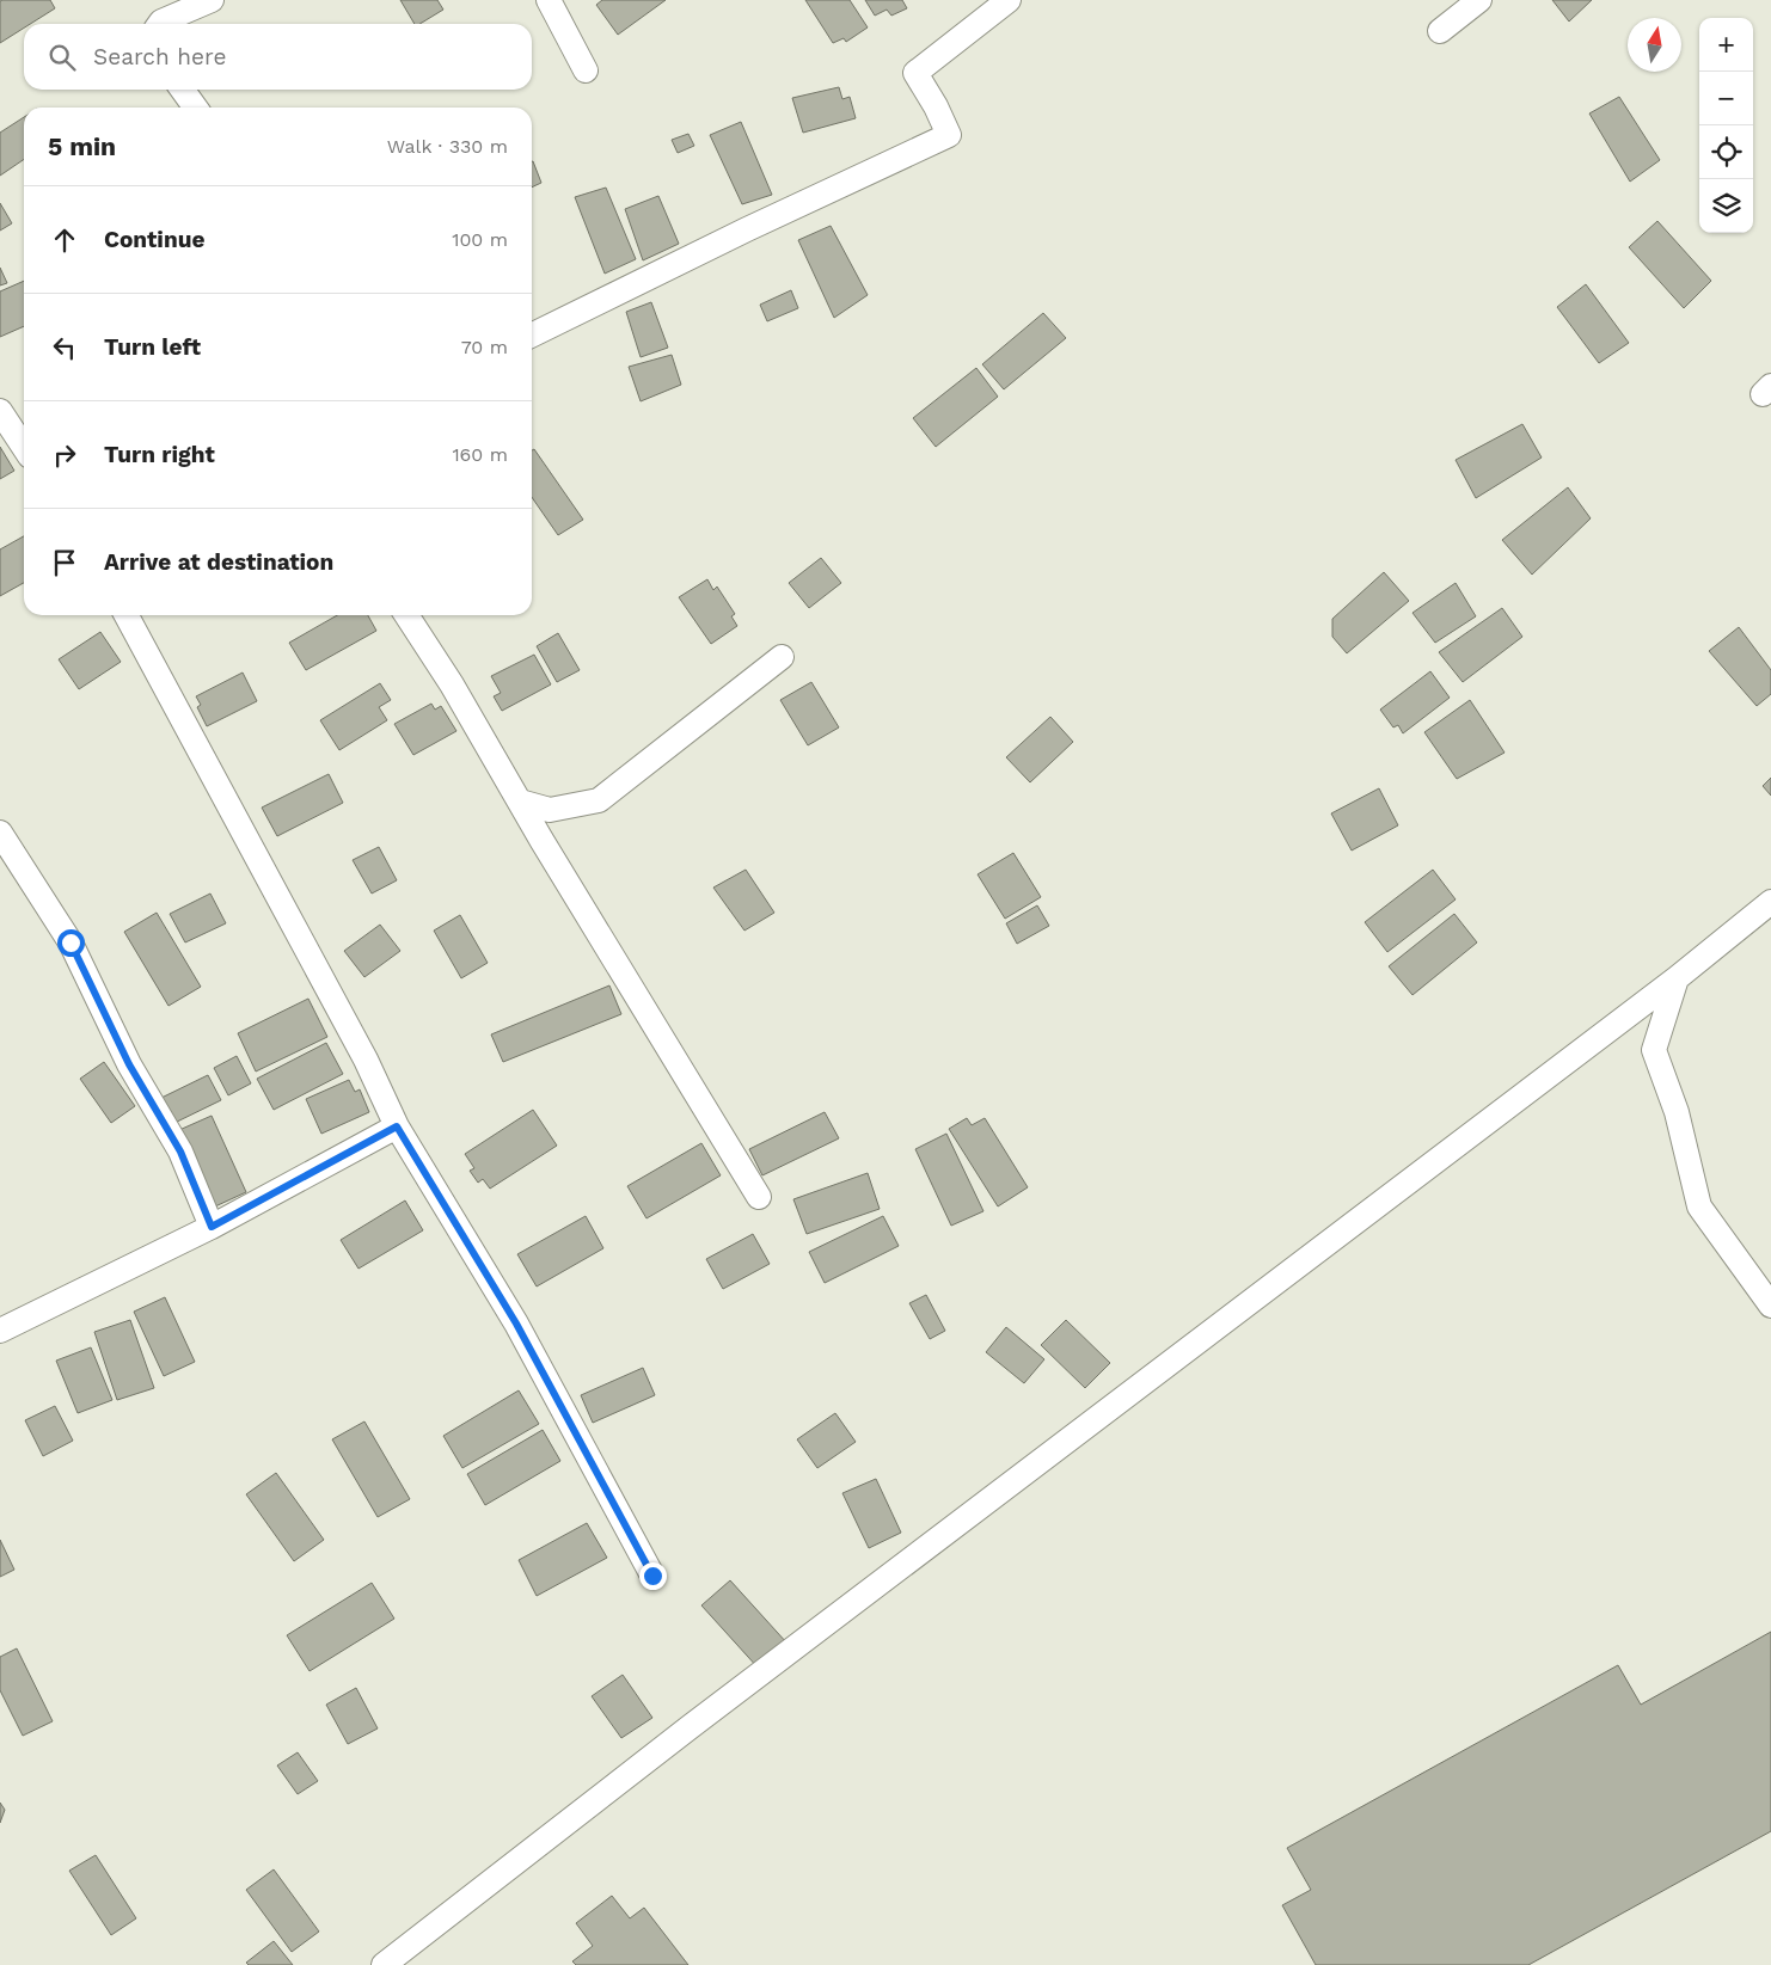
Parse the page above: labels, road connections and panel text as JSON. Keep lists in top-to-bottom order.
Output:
{
  "north": "top",
  "page": {
    "map_buttons": ["+", "−"],
    "search": "Search here",
    "heading": ["5 min", "Walk · 330 m"],
    "list": [
      ["Continue", "100 m"],
      ["Turn left", "70 m"],
      ["Turn right", "160 m"],
      "Arrive at destination"
    ]
  }
}
